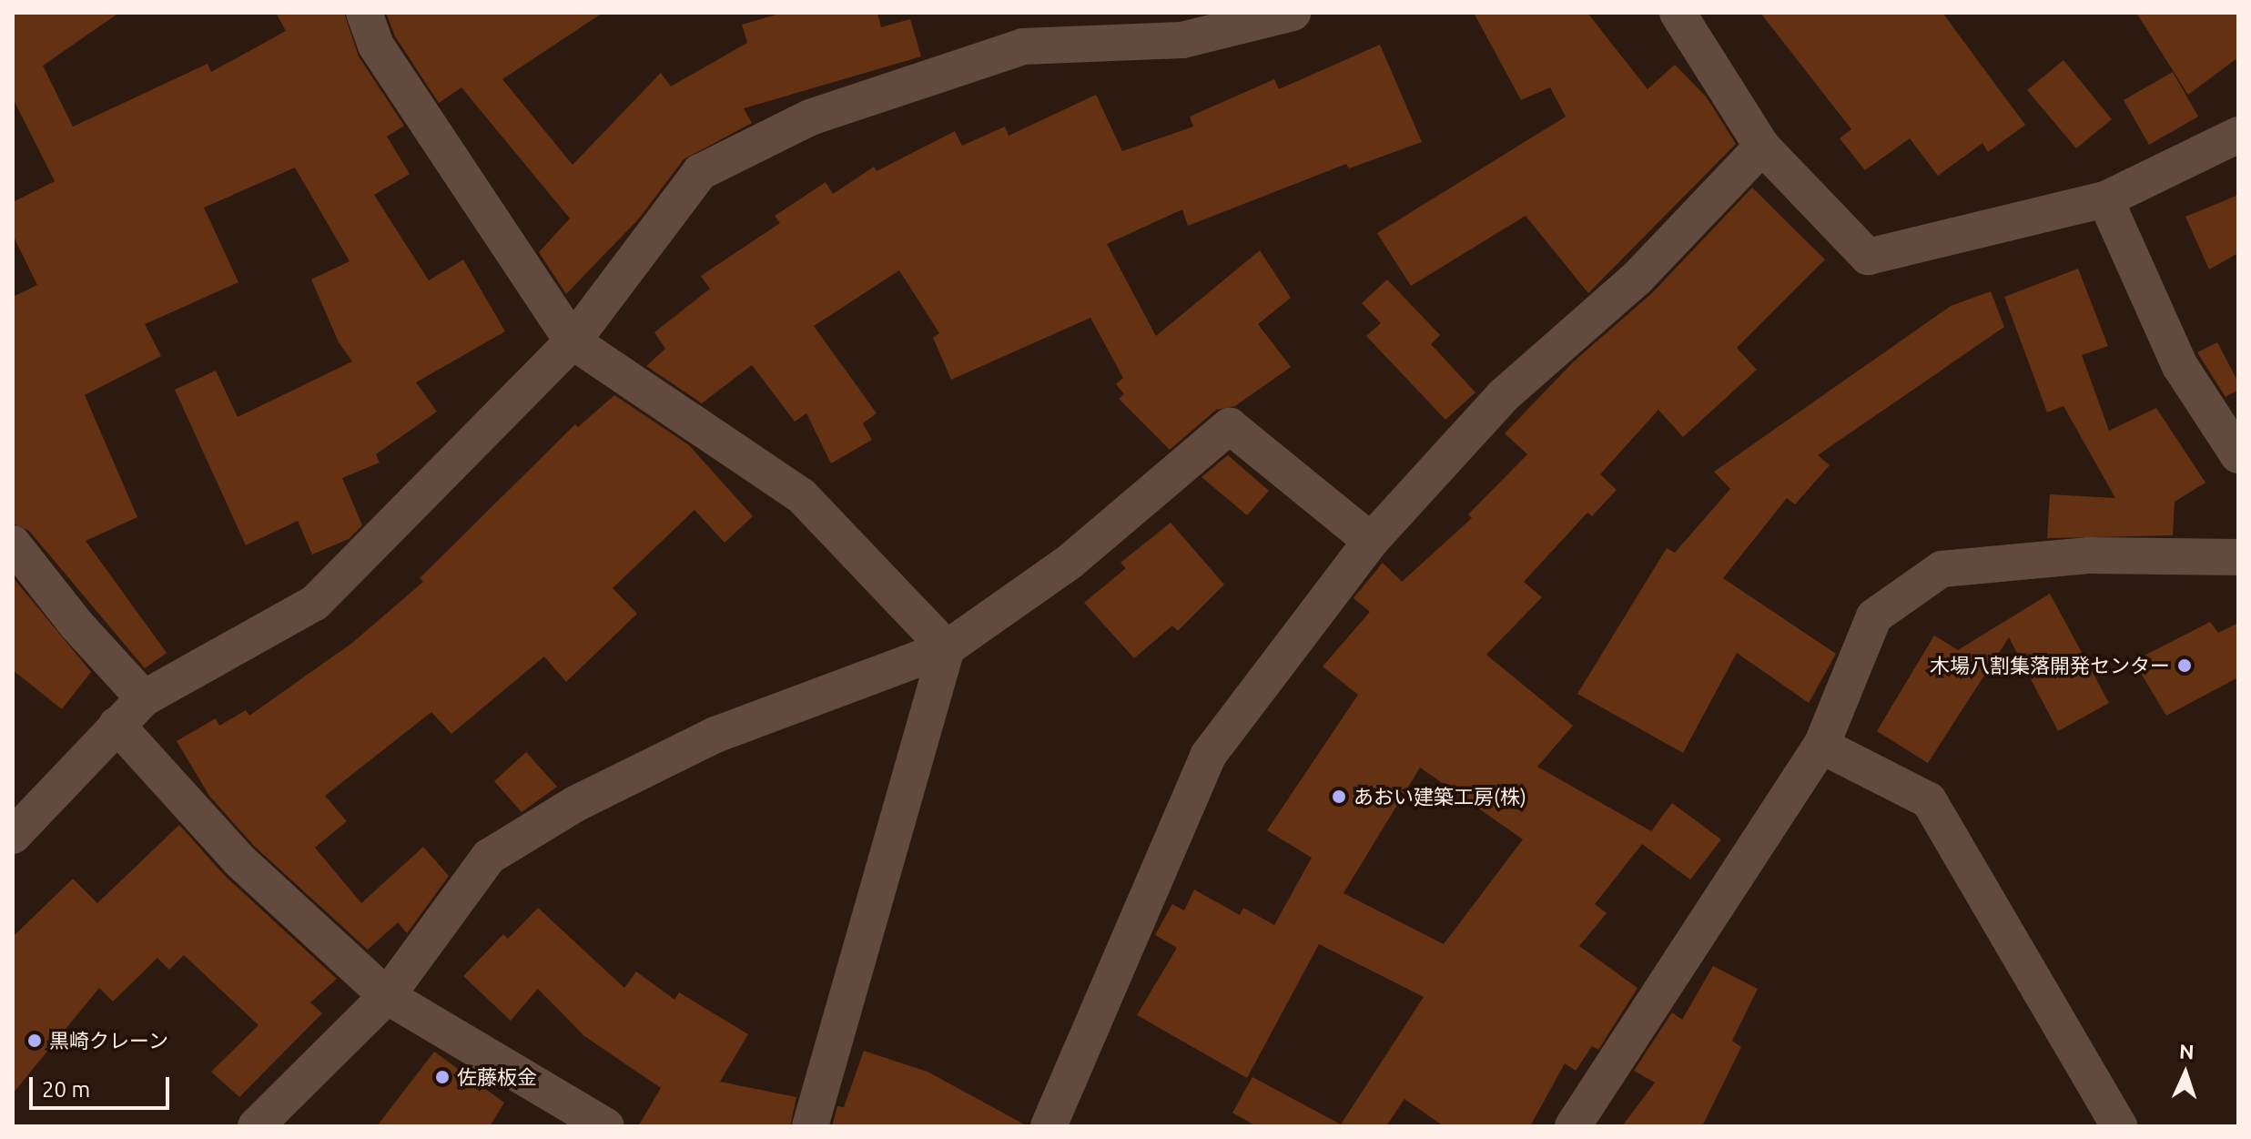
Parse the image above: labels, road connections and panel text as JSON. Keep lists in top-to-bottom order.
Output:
{
  "places": [
    "木場八割集落開発センター",
    "あおい建築工房(株)",
    "黒崎クレーン",
    "佐藤板金"
  ],
  "scale_bar": "20 m",
  "north": "top"
}
